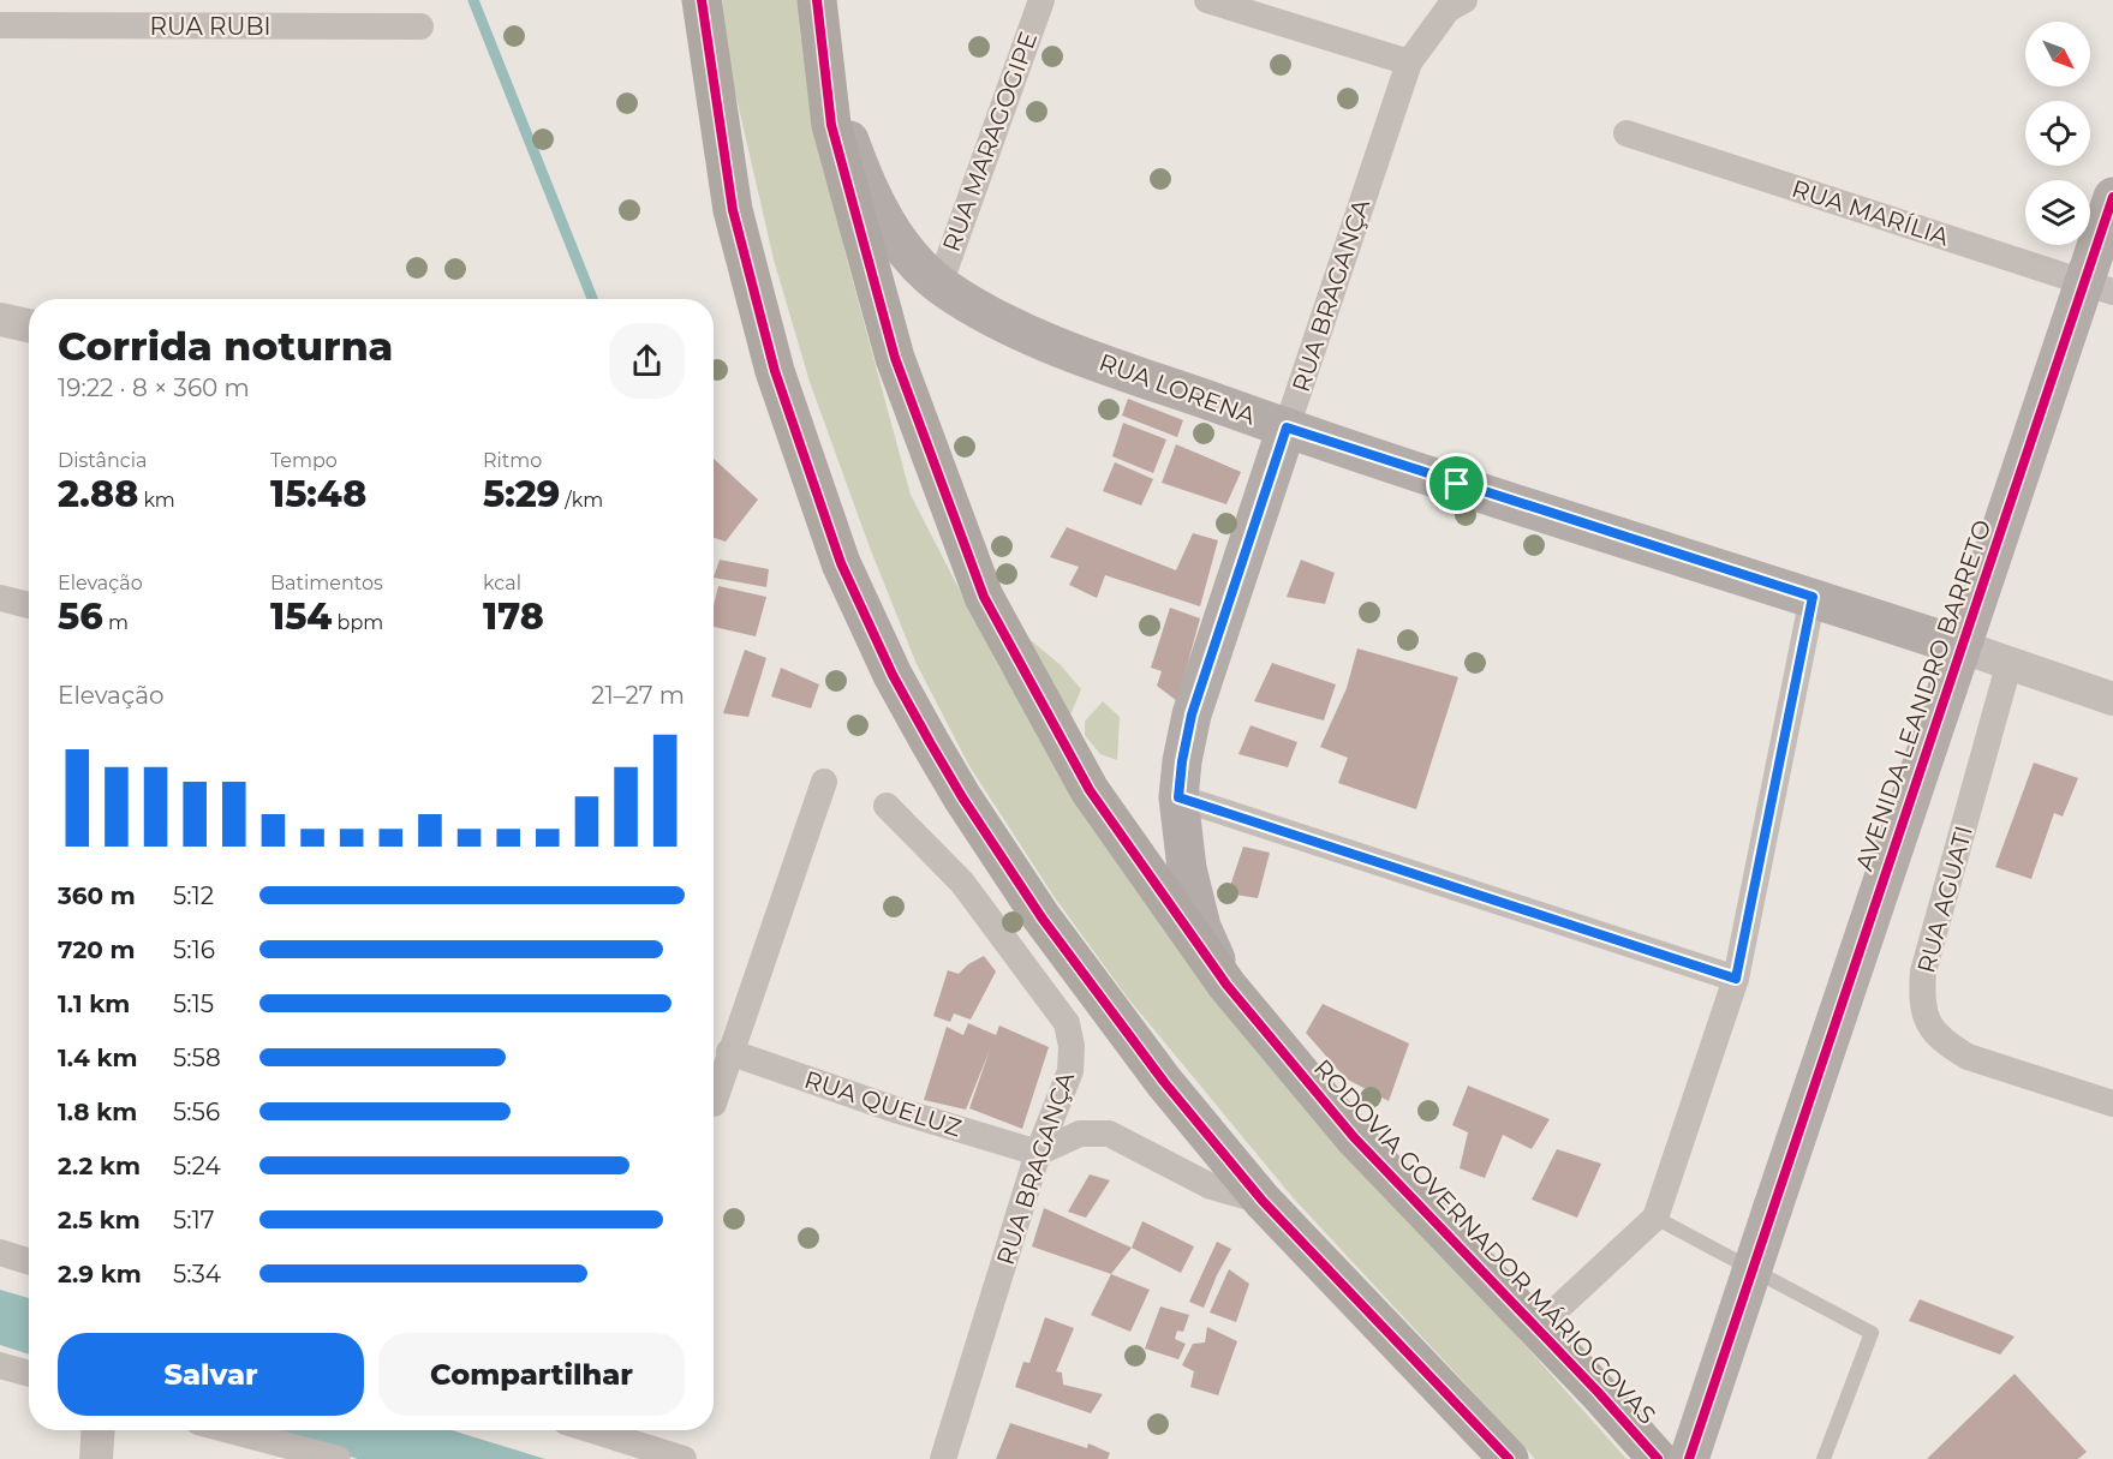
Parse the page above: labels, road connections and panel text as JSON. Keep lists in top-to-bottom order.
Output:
{
  "streets": {
    "highway": ["RODOVIA GOVERNADOR MÁRIO COVAS"],
    "main road": ["RUA BRAGANÇA", "RUA LORENA", "AVENIDA LEANDRO BARRETO"],
    "street": [
      "RUA RUBI",
      "RUA MARAGOGIPE",
      "RUA MARÍLIA",
      "RUA AGUATI",
      "RUA QUELUZ"
    ]
  },
  "crossings": [
    ["RUA MARAGOGIPE", "RUA LORENA"],
    ["RUA MARÍLIA", "AVENIDA LEANDRO BARRETO"],
    ["RUA BRAGANÇA", "RUA LORENA"],
    ["RUA BRAGANÇA", "RUA QUELUZ"],
    ["RUA BRAGANÇA", "RODOVIA GOVERNADOR MÁRIO COVAS"],
    ["RUA LORENA", "AVENIDA LEANDRO BARRETO"],
    ["RUA LORENA", "RUA AGUATI"],
    ["RUA LORENA", "RODOVIA GOVERNADOR MÁRIO COVAS"]
  ],
  "north": "bottom right",
  "page": {
    "heading": ["Corrida noturna", "19:22 · 8 × 360 m"],
    "stats": [
      ["Distância", "2.88 km"],
      ["Tempo", "15:48"],
      ["Ritmo", "5:29 /km"],
      ["Elevação", "56 m"],
      ["Batimentos", "154 bpm"],
      ["kcal", "178"]
    ],
    "chart": ["Elevação", "21–27 m"],
    "list": [
      {
        "name": "360 m",
        "note": "5:12"
      },
      {
        "name": "720 m",
        "note": "5:16"
      },
      {
        "name": "1.1 km",
        "note": "5:15"
      },
      {
        "name": "1.4 km",
        "note": "5:58"
      },
      {
        "name": "1.8 km",
        "note": "5:56"
      },
      {
        "name": "2.2 km",
        "note": "5:24"
      },
      {
        "name": "2.5 km",
        "note": "5:17"
      },
      {
        "name": "2.9 km",
        "note": "5:34"
      }
    ],
    "buttons": ["Salvar", "Compartilhar"]
  }
}
